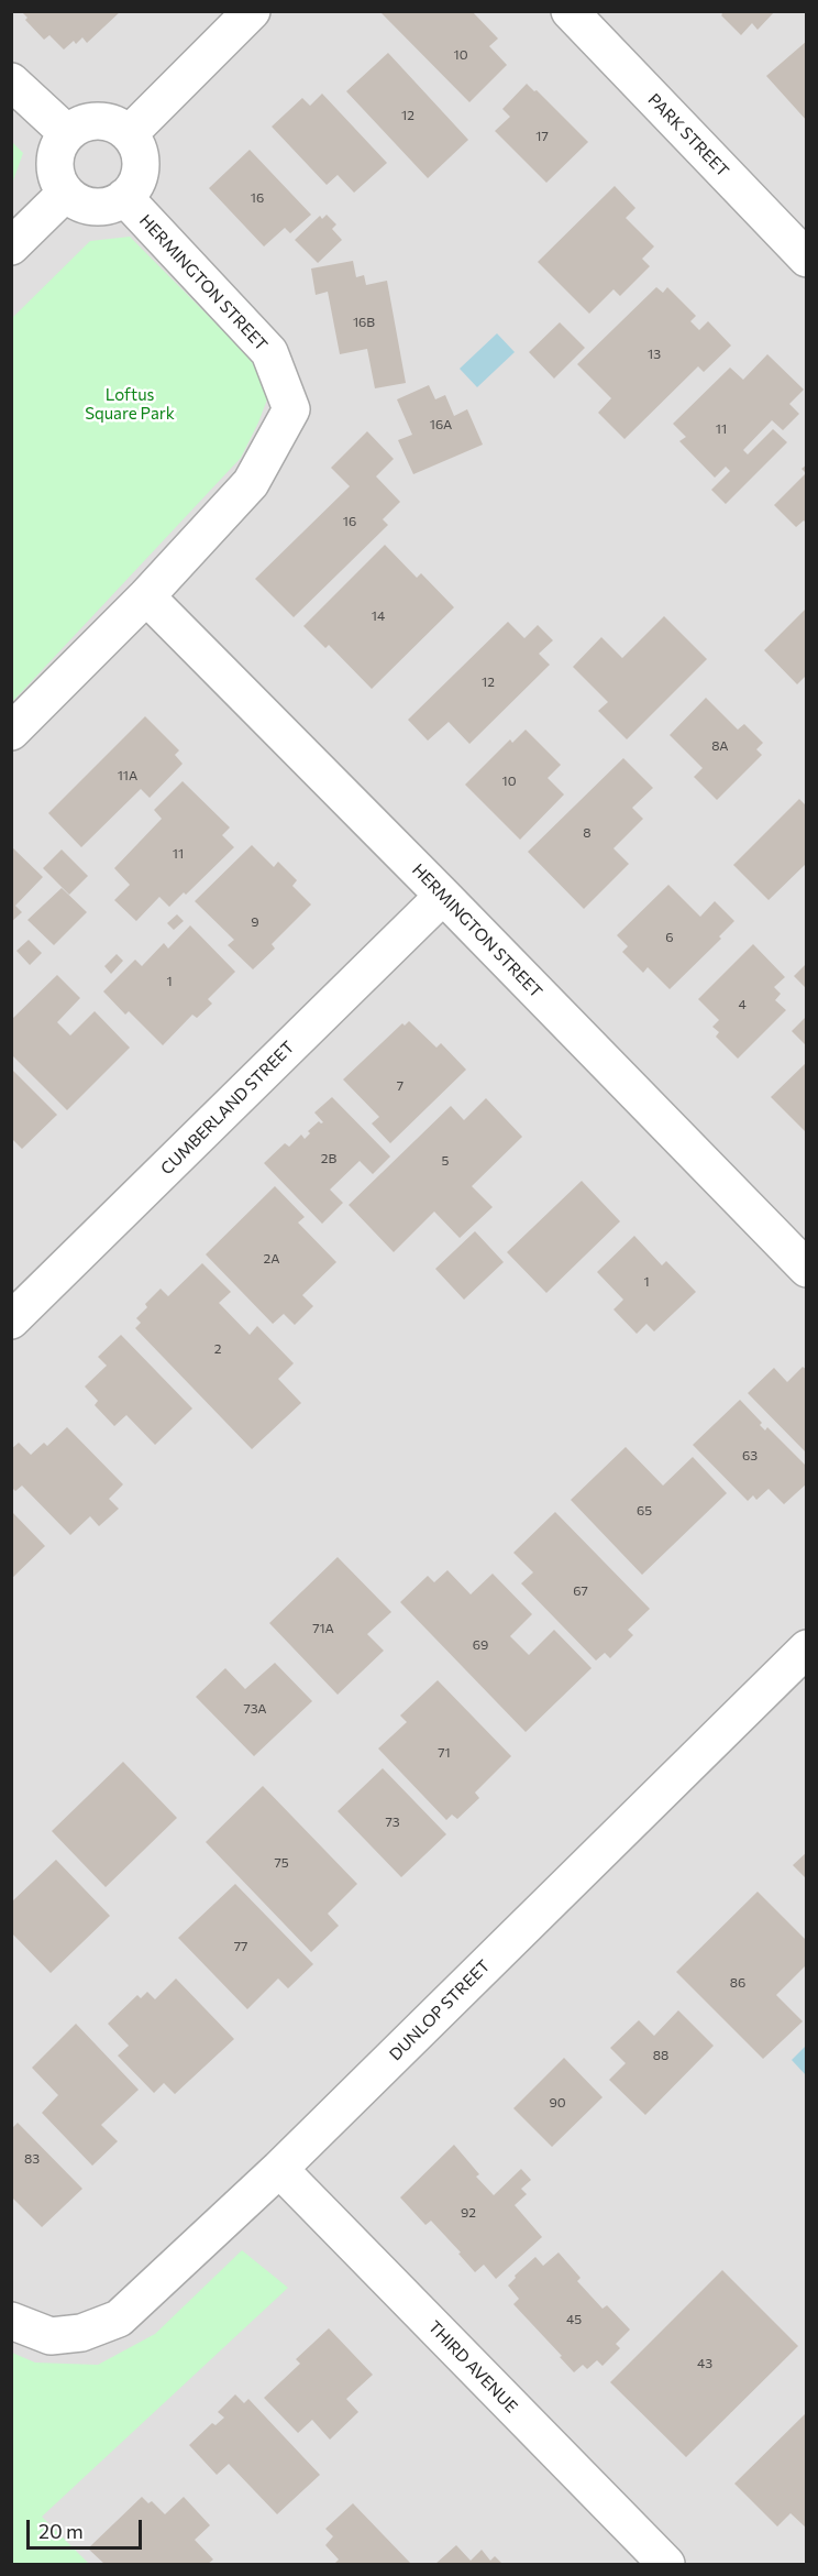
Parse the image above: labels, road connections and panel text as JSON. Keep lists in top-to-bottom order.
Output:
{
  "streets": {
    "street": [
      "PARK STREET",
      "HERMINGTON STREET",
      "CUMBERLAND STREET",
      "DUNLOP STREET",
      "THIRD AVENUE"
    ]
  },
  "crossings": [
    ["HERMINGTON STREET", "CUMBERLAND STREET"],
    ["DUNLOP STREET", "THIRD AVENUE"]
  ],
  "parks": ["Loftus Square Park"],
  "house_numbers": [
    "10",
    "12",
    "17",
    "16",
    "16B",
    "13",
    "16A",
    "11",
    "16",
    "14",
    "12",
    "8A",
    "11A",
    "10",
    "8",
    "11",
    "9",
    "6",
    "1",
    "4",
    "7",
    "2B",
    "5",
    "2A",
    "1",
    "2",
    "63",
    "65",
    "67",
    "71A",
    "69",
    "73A",
    "71",
    "73",
    "75",
    "77",
    "86",
    "88",
    "90",
    "83",
    "92",
    "45",
    "43"
  ],
  "scale_bar": "20 m"
}
